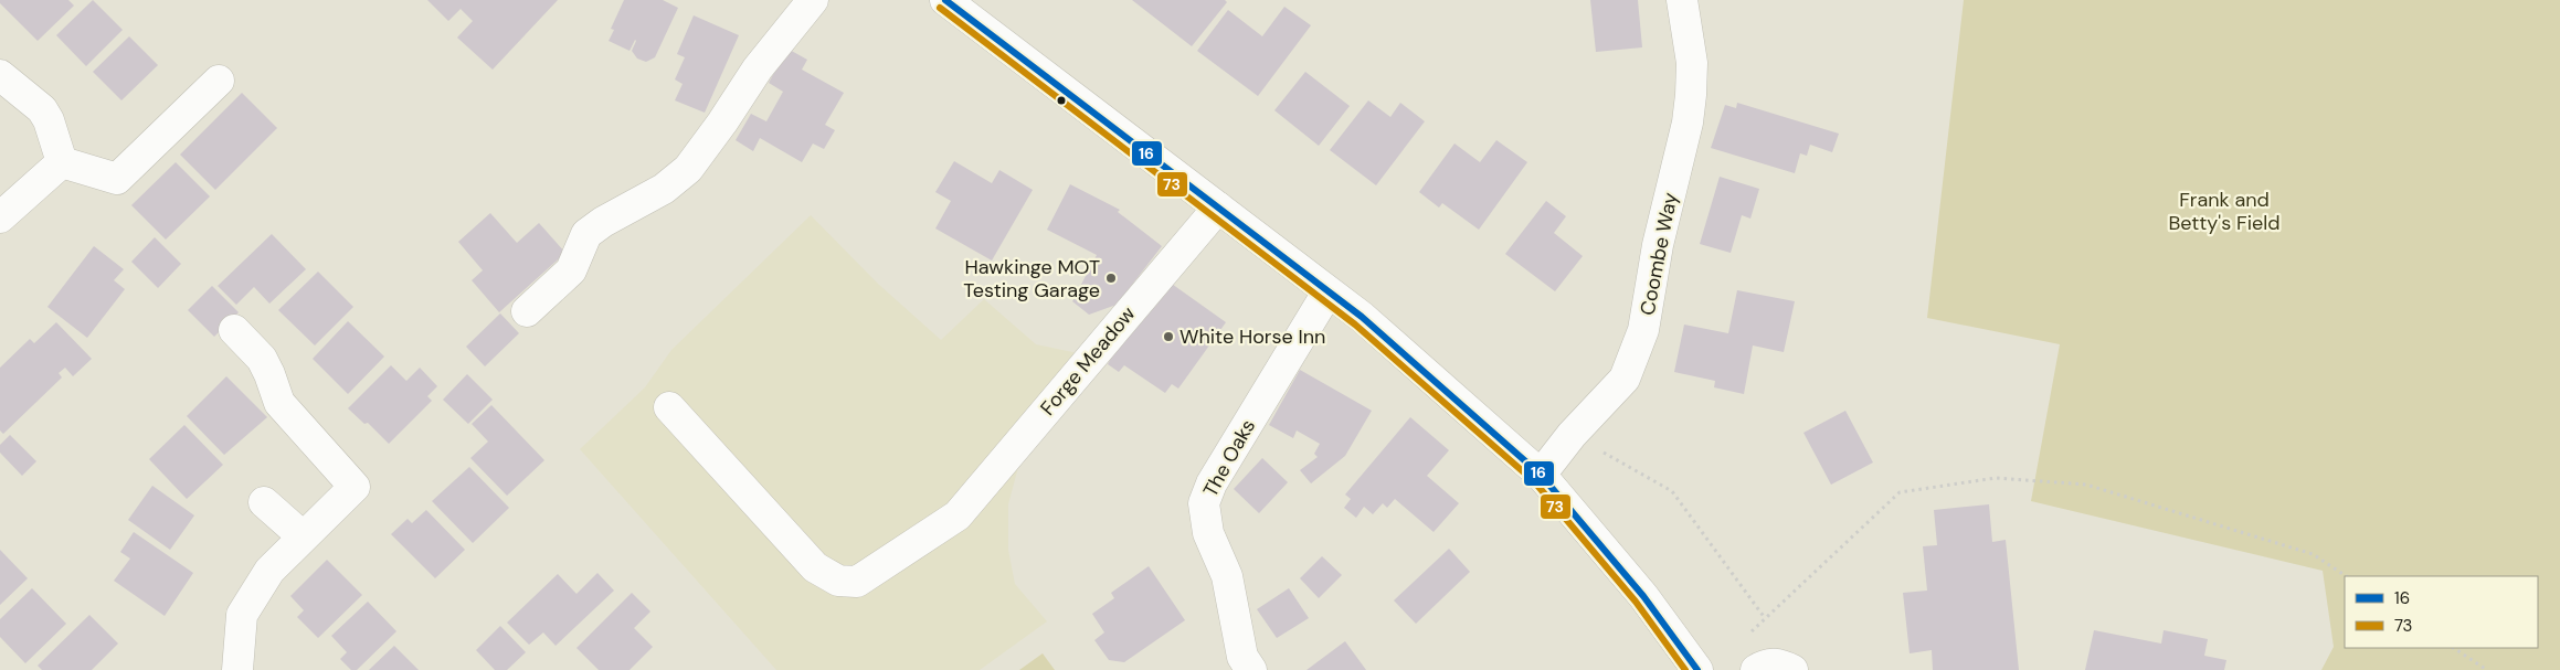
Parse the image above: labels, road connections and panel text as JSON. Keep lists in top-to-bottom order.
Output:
{
  "streets": {
    "street": ["Coombe Way", "Forge Meadow", "The Oaks"]
  },
  "parks": ["Frank and Betty's Field"],
  "places": ["Hawkinge MOT Testing Garage", "White Horse Inn"],
  "lines": ["transit line 16", "transit line 73"],
  "legend": ["16", "73"]
}
